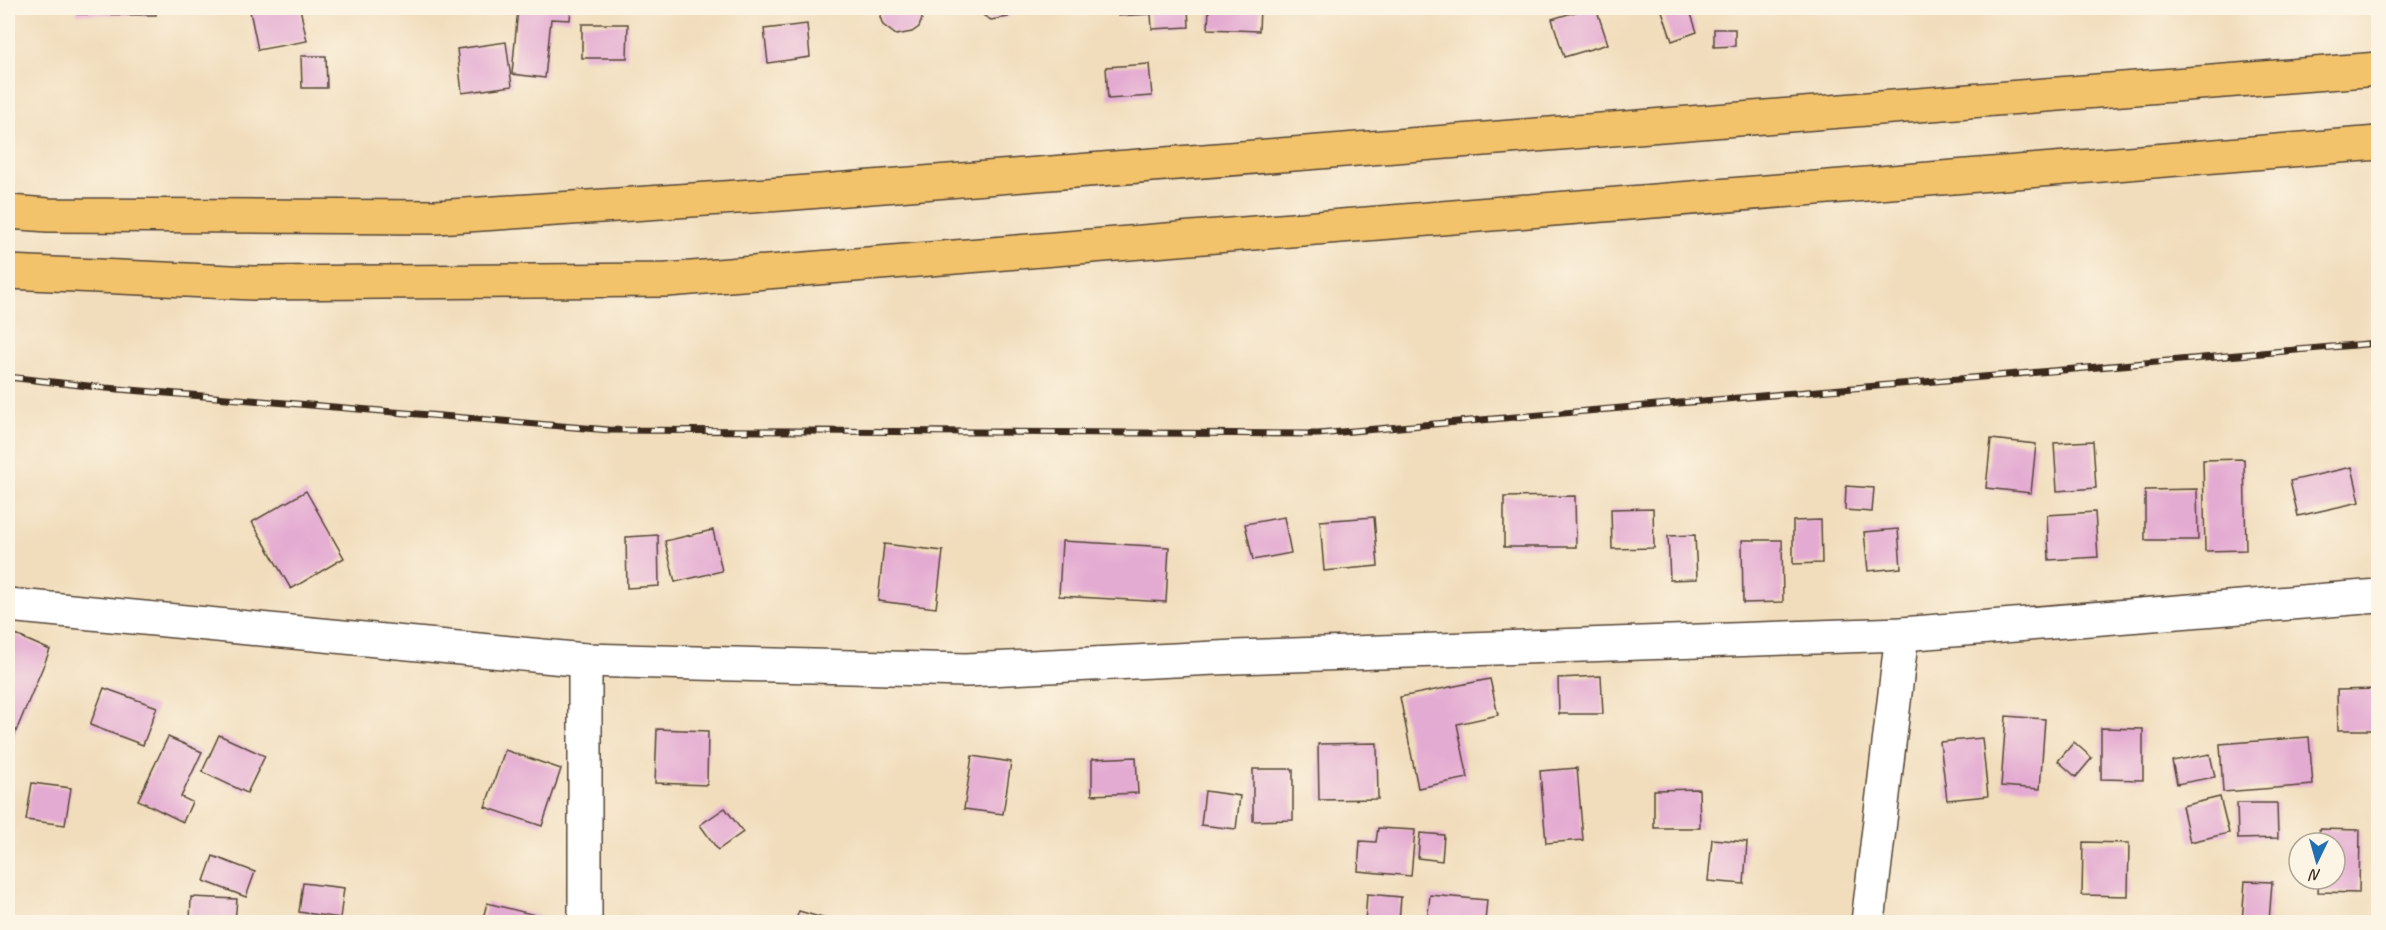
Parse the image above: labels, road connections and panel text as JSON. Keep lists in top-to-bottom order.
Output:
{
  "north": "bottom"
}
